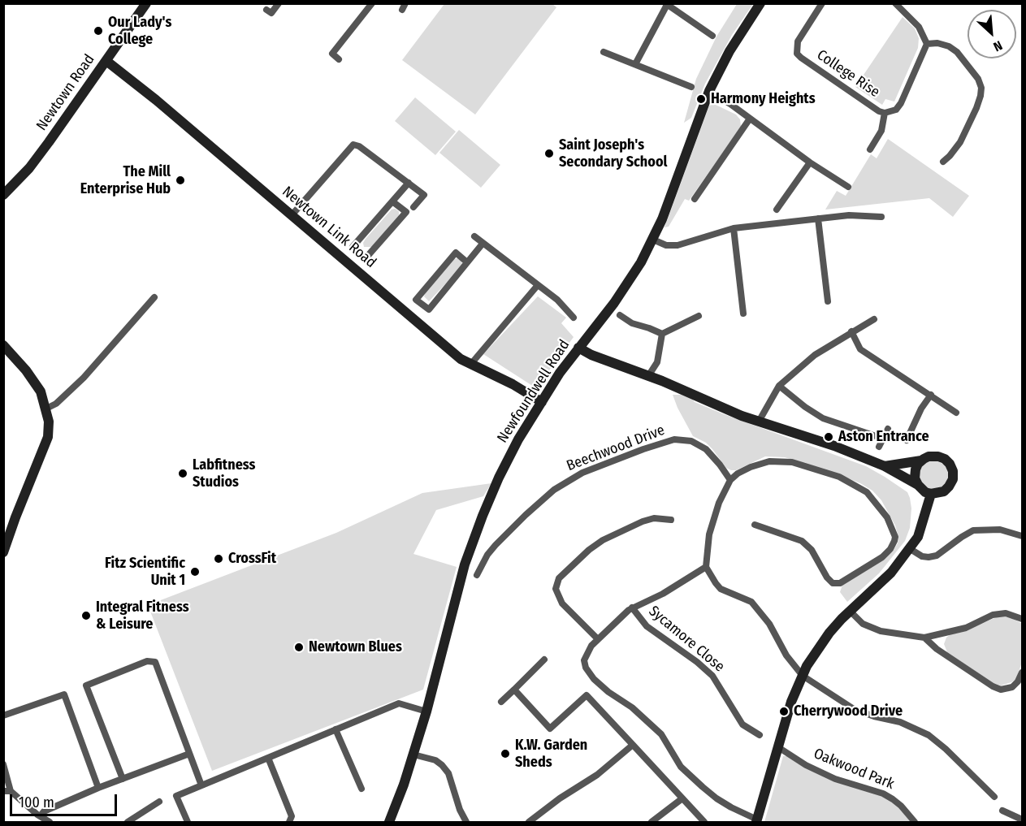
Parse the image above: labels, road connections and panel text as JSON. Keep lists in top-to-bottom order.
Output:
{
  "streets": {
    "street": [
      "College Rise",
      "Newtown Road",
      "Newtown Link Road",
      "Newfoundwell Road",
      "Beechwood Drive",
      "Sycamore Close",
      "Oakwood Park"
    ]
  },
  "crossings": [
    ["Newtown Road", "Newtown Link Road"],
    ["Newtown Link Road", "Newfoundwell Road"]
  ],
  "places": [
    "Our Lady's College",
    "Harmony Heights",
    "Saint Joseph's Secondary School",
    "The Mill Enterprise Hub",
    "Aston Entrance",
    "Labfitness Studios",
    "CrossFit",
    "Fitz Scientific Unit 1",
    "Integral Fitness & Leisure",
    "Newtown Blues",
    "Cherrywood Drive",
    "K.W. Garden Sheds"
  ],
  "scale_bar": "100 m",
  "north": "bottom right"
}
